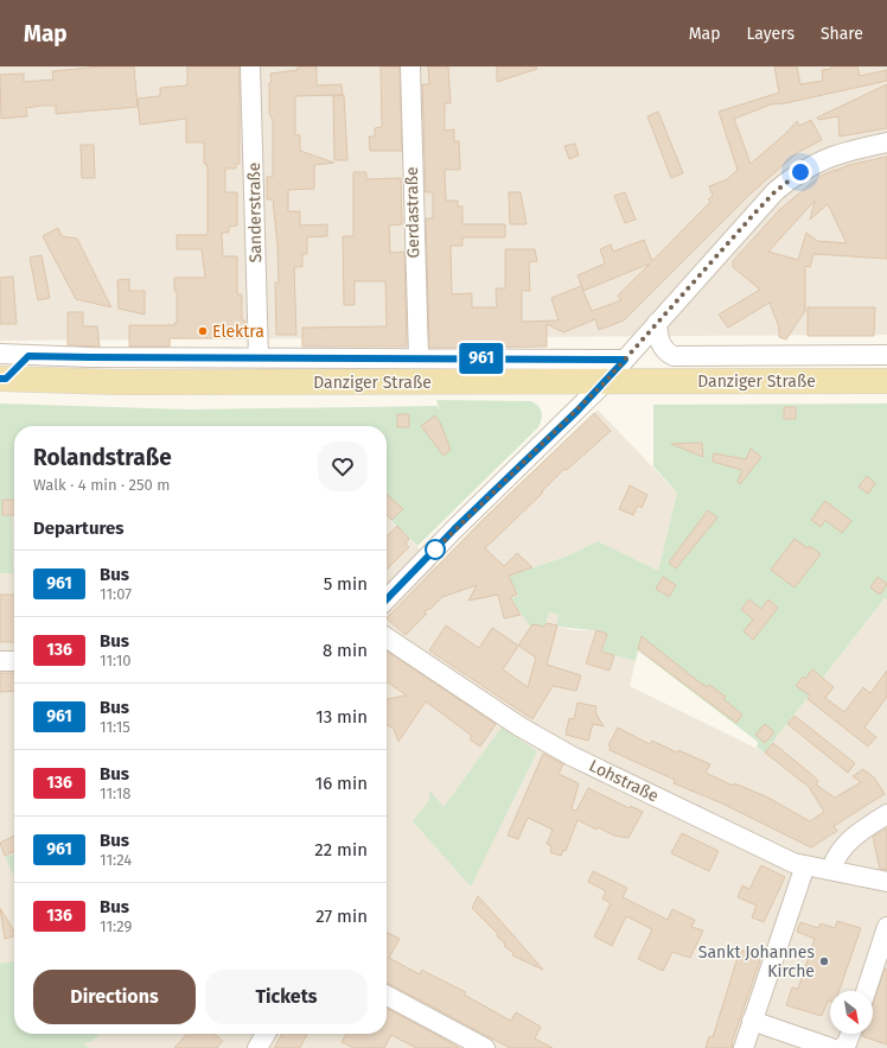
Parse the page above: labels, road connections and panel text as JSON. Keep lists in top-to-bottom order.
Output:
{
  "streets": {
    "main road": ["Danziger Straße"],
    "street": ["Sanderstraße", "Gerdastraße", "Lohstraße"]
  },
  "places": ["Elektra", "Sankt Johannes Kirche"],
  "lines": ["bus line 961"],
  "north": "bottom right",
  "page": {
    "header": "Map",
    "nav": ["Map", "Layers", "Share"],
    "on_map": "961",
    "heading": [
      ["Rolandstraße", "Walk · 4 min · 250 m"],
      "Departures"
    ],
    "list": [
      {
        "mark": "961",
        "name": "Bus",
        "note": "11:07",
        "value": "5 min"
      },
      {
        "mark": "136",
        "name": "Bus",
        "note": "11:10",
        "value": "8 min"
      },
      {
        "mark": "961",
        "name": "Bus",
        "note": "11:15",
        "value": "13 min"
      },
      {
        "mark": "136",
        "name": "Bus",
        "note": "11:18",
        "value": "16 min"
      },
      {
        "mark": "961",
        "name": "Bus",
        "note": "11:24",
        "value": "22 min"
      },
      {
        "mark": "136",
        "name": "Bus",
        "note": "11:29",
        "value": "27 min"
      }
    ],
    "buttons": ["Directions", "Tickets"]
  }
}
